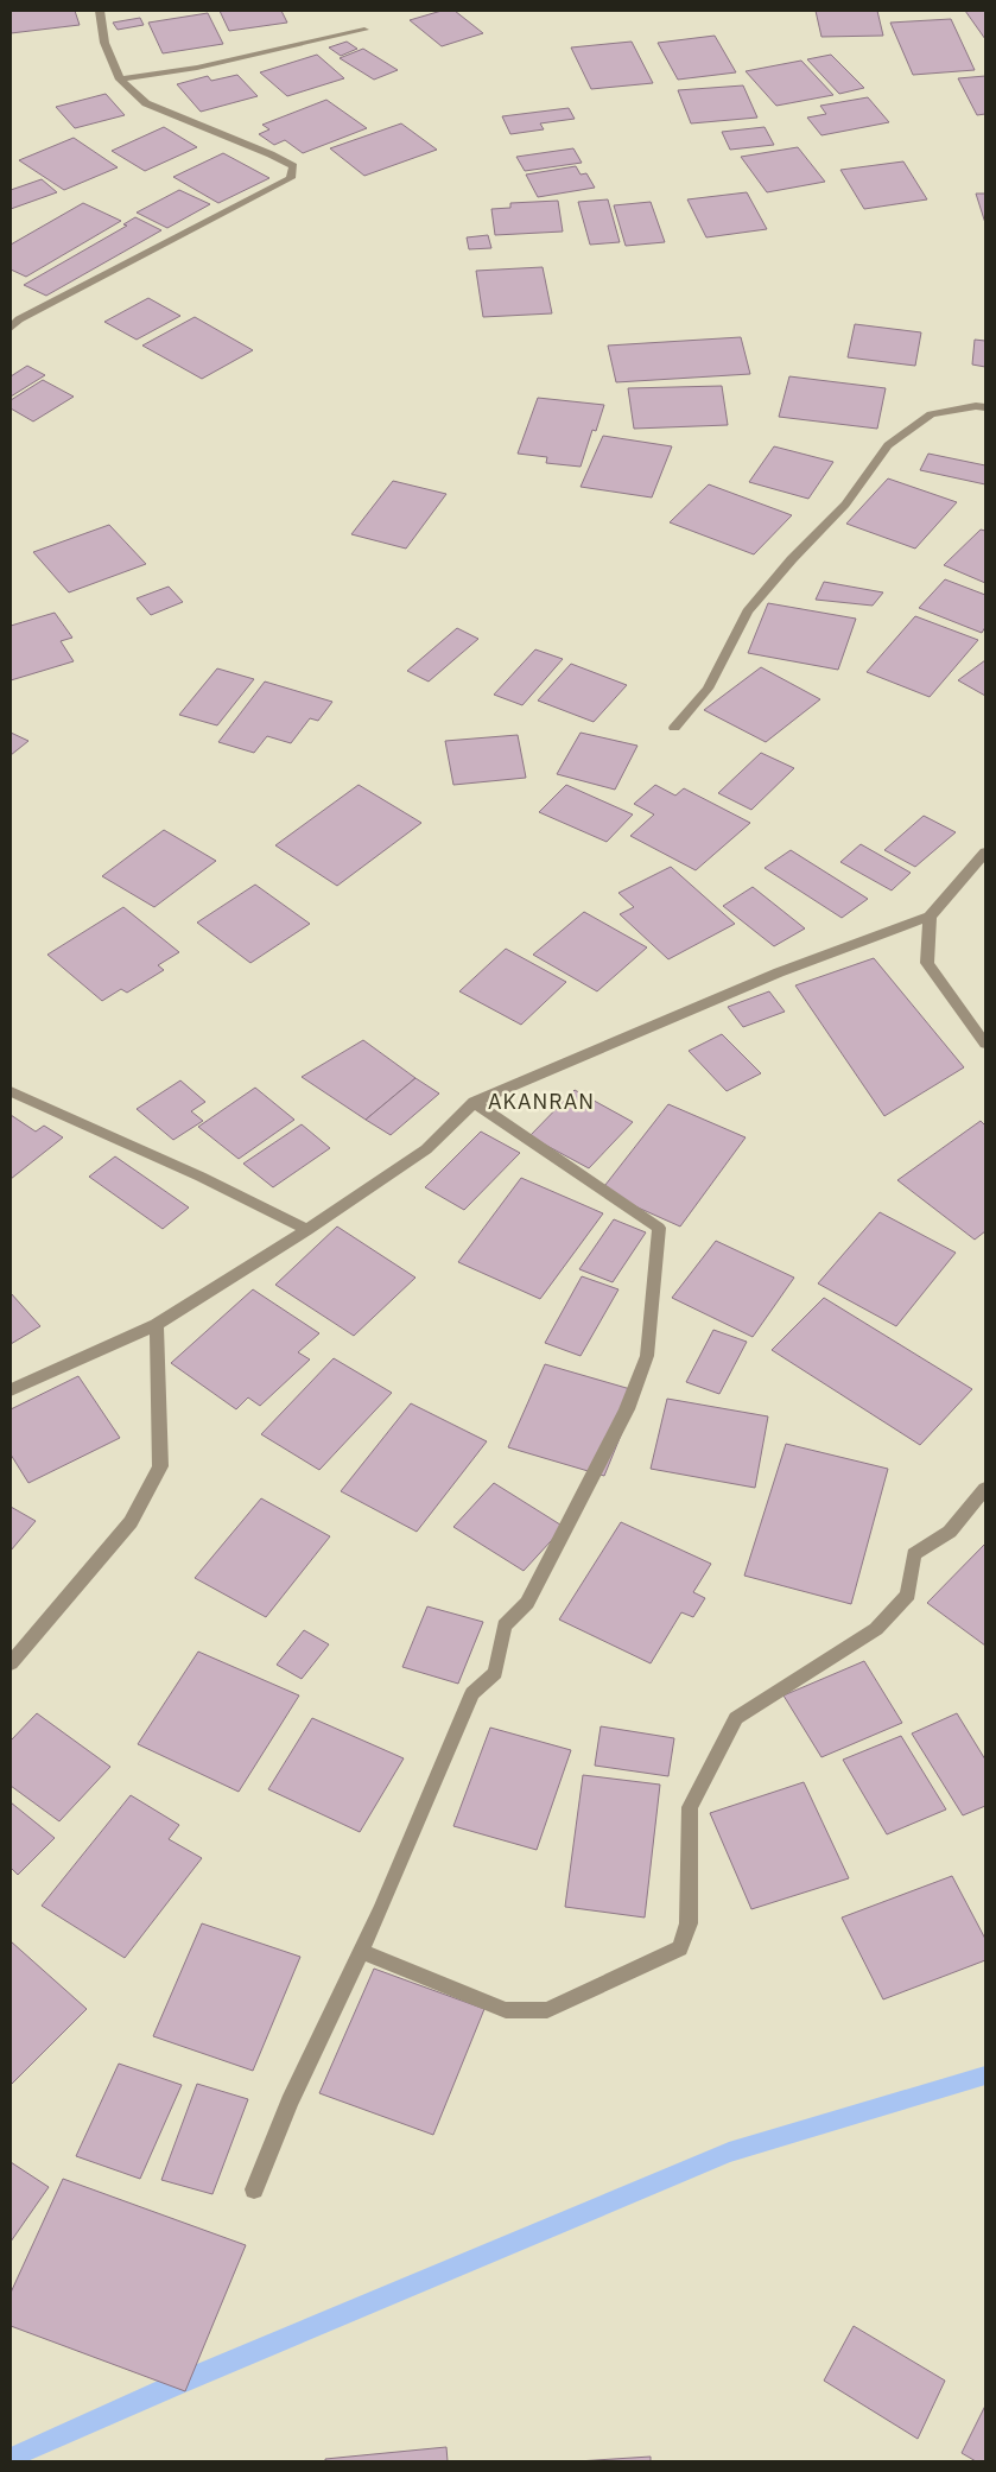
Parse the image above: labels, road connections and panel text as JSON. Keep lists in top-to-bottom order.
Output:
{
  "districts": ["AKANRAN"]
}
